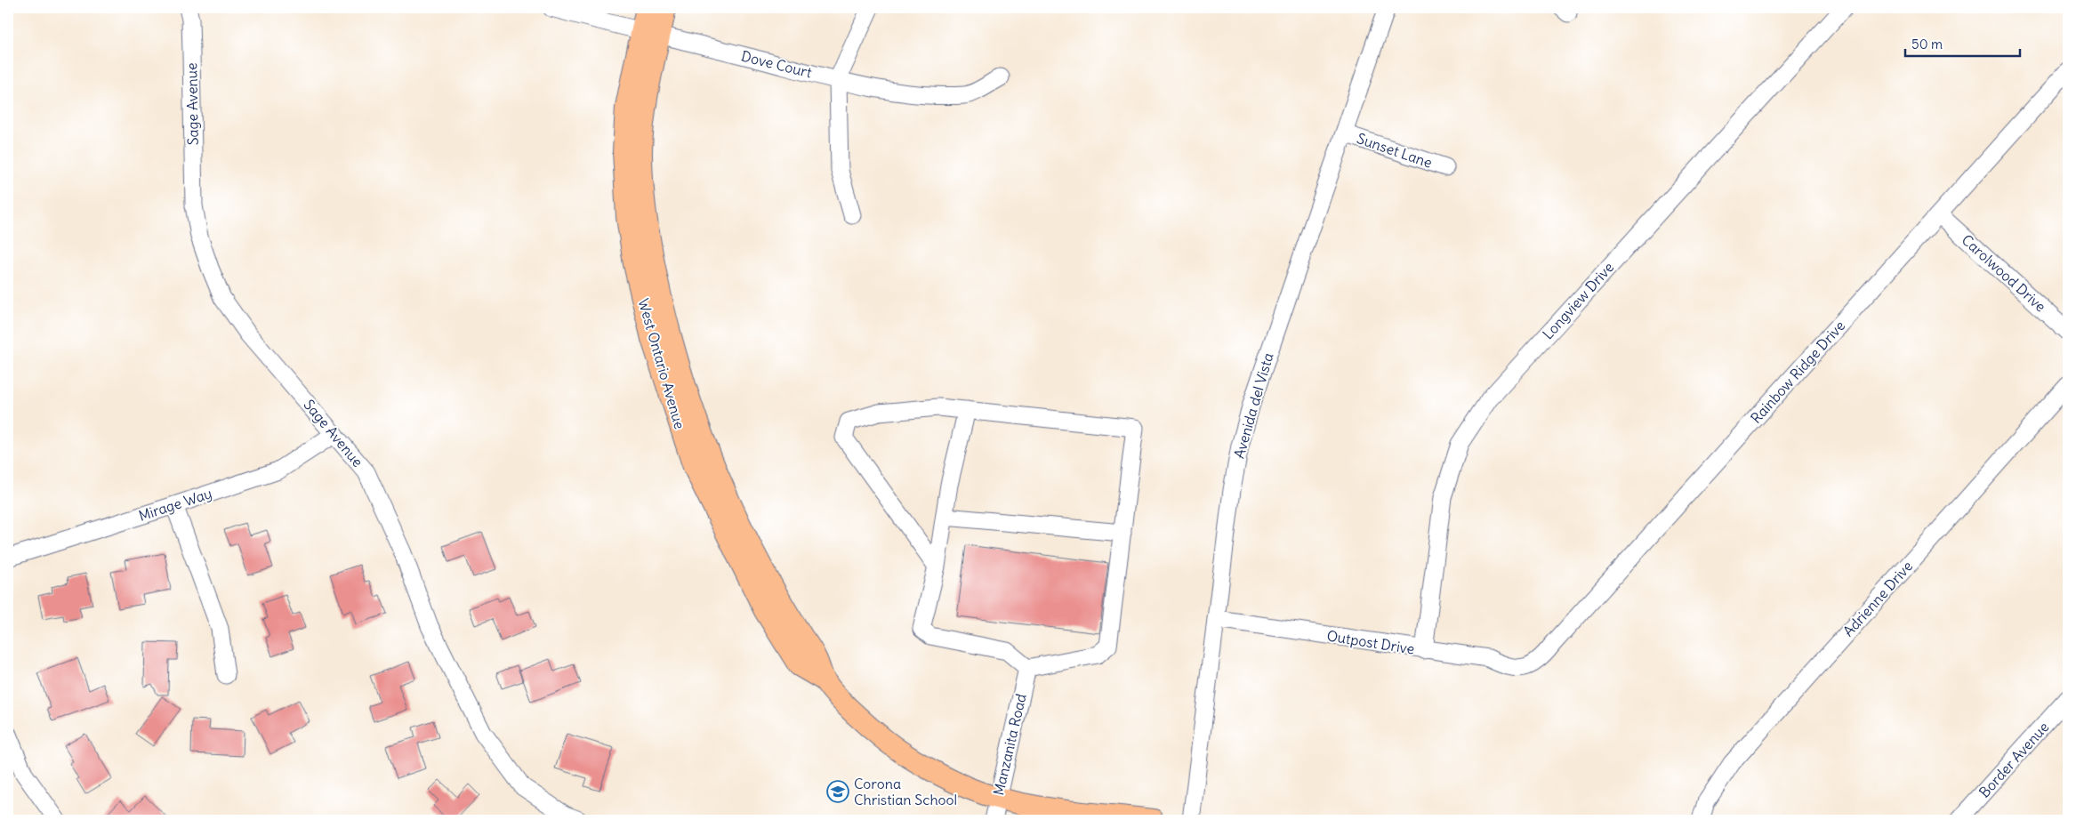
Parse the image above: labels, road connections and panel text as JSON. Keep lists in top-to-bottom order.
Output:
{
  "streets": {
    "main road": ["West Ontario Avenue"],
    "street": [
      "Dove Court",
      "Sage Avenue",
      "Sunset Lane",
      "Carolwood Drive",
      "Longview Drive",
      "Rainbow Ridge Drive",
      "Avenida del Vista",
      "Mirage Way",
      "Adrienne Drive",
      "Outpost Drive",
      "Manzanita Road",
      "Border Avenue"
    ]
  },
  "crossings": [
    ["Dove Court", "West Ontario Avenue"],
    ["Sage Avenue", "Mirage Way"],
    ["Sunset Lane", "Avenida del Vista"],
    ["Carolwood Drive", "Rainbow Ridge Drive"],
    ["Longview Drive", "Outpost Drive"],
    ["West Ontario Avenue", "Manzanita Road"],
    ["Rainbow Ridge Drive", "Outpost Drive"],
    ["Avenida del Vista", "Outpost Drive"]
  ],
  "places": {
    "school or university": ["Corona Christian School"]
  },
  "scale_bar": "50 m"
}
